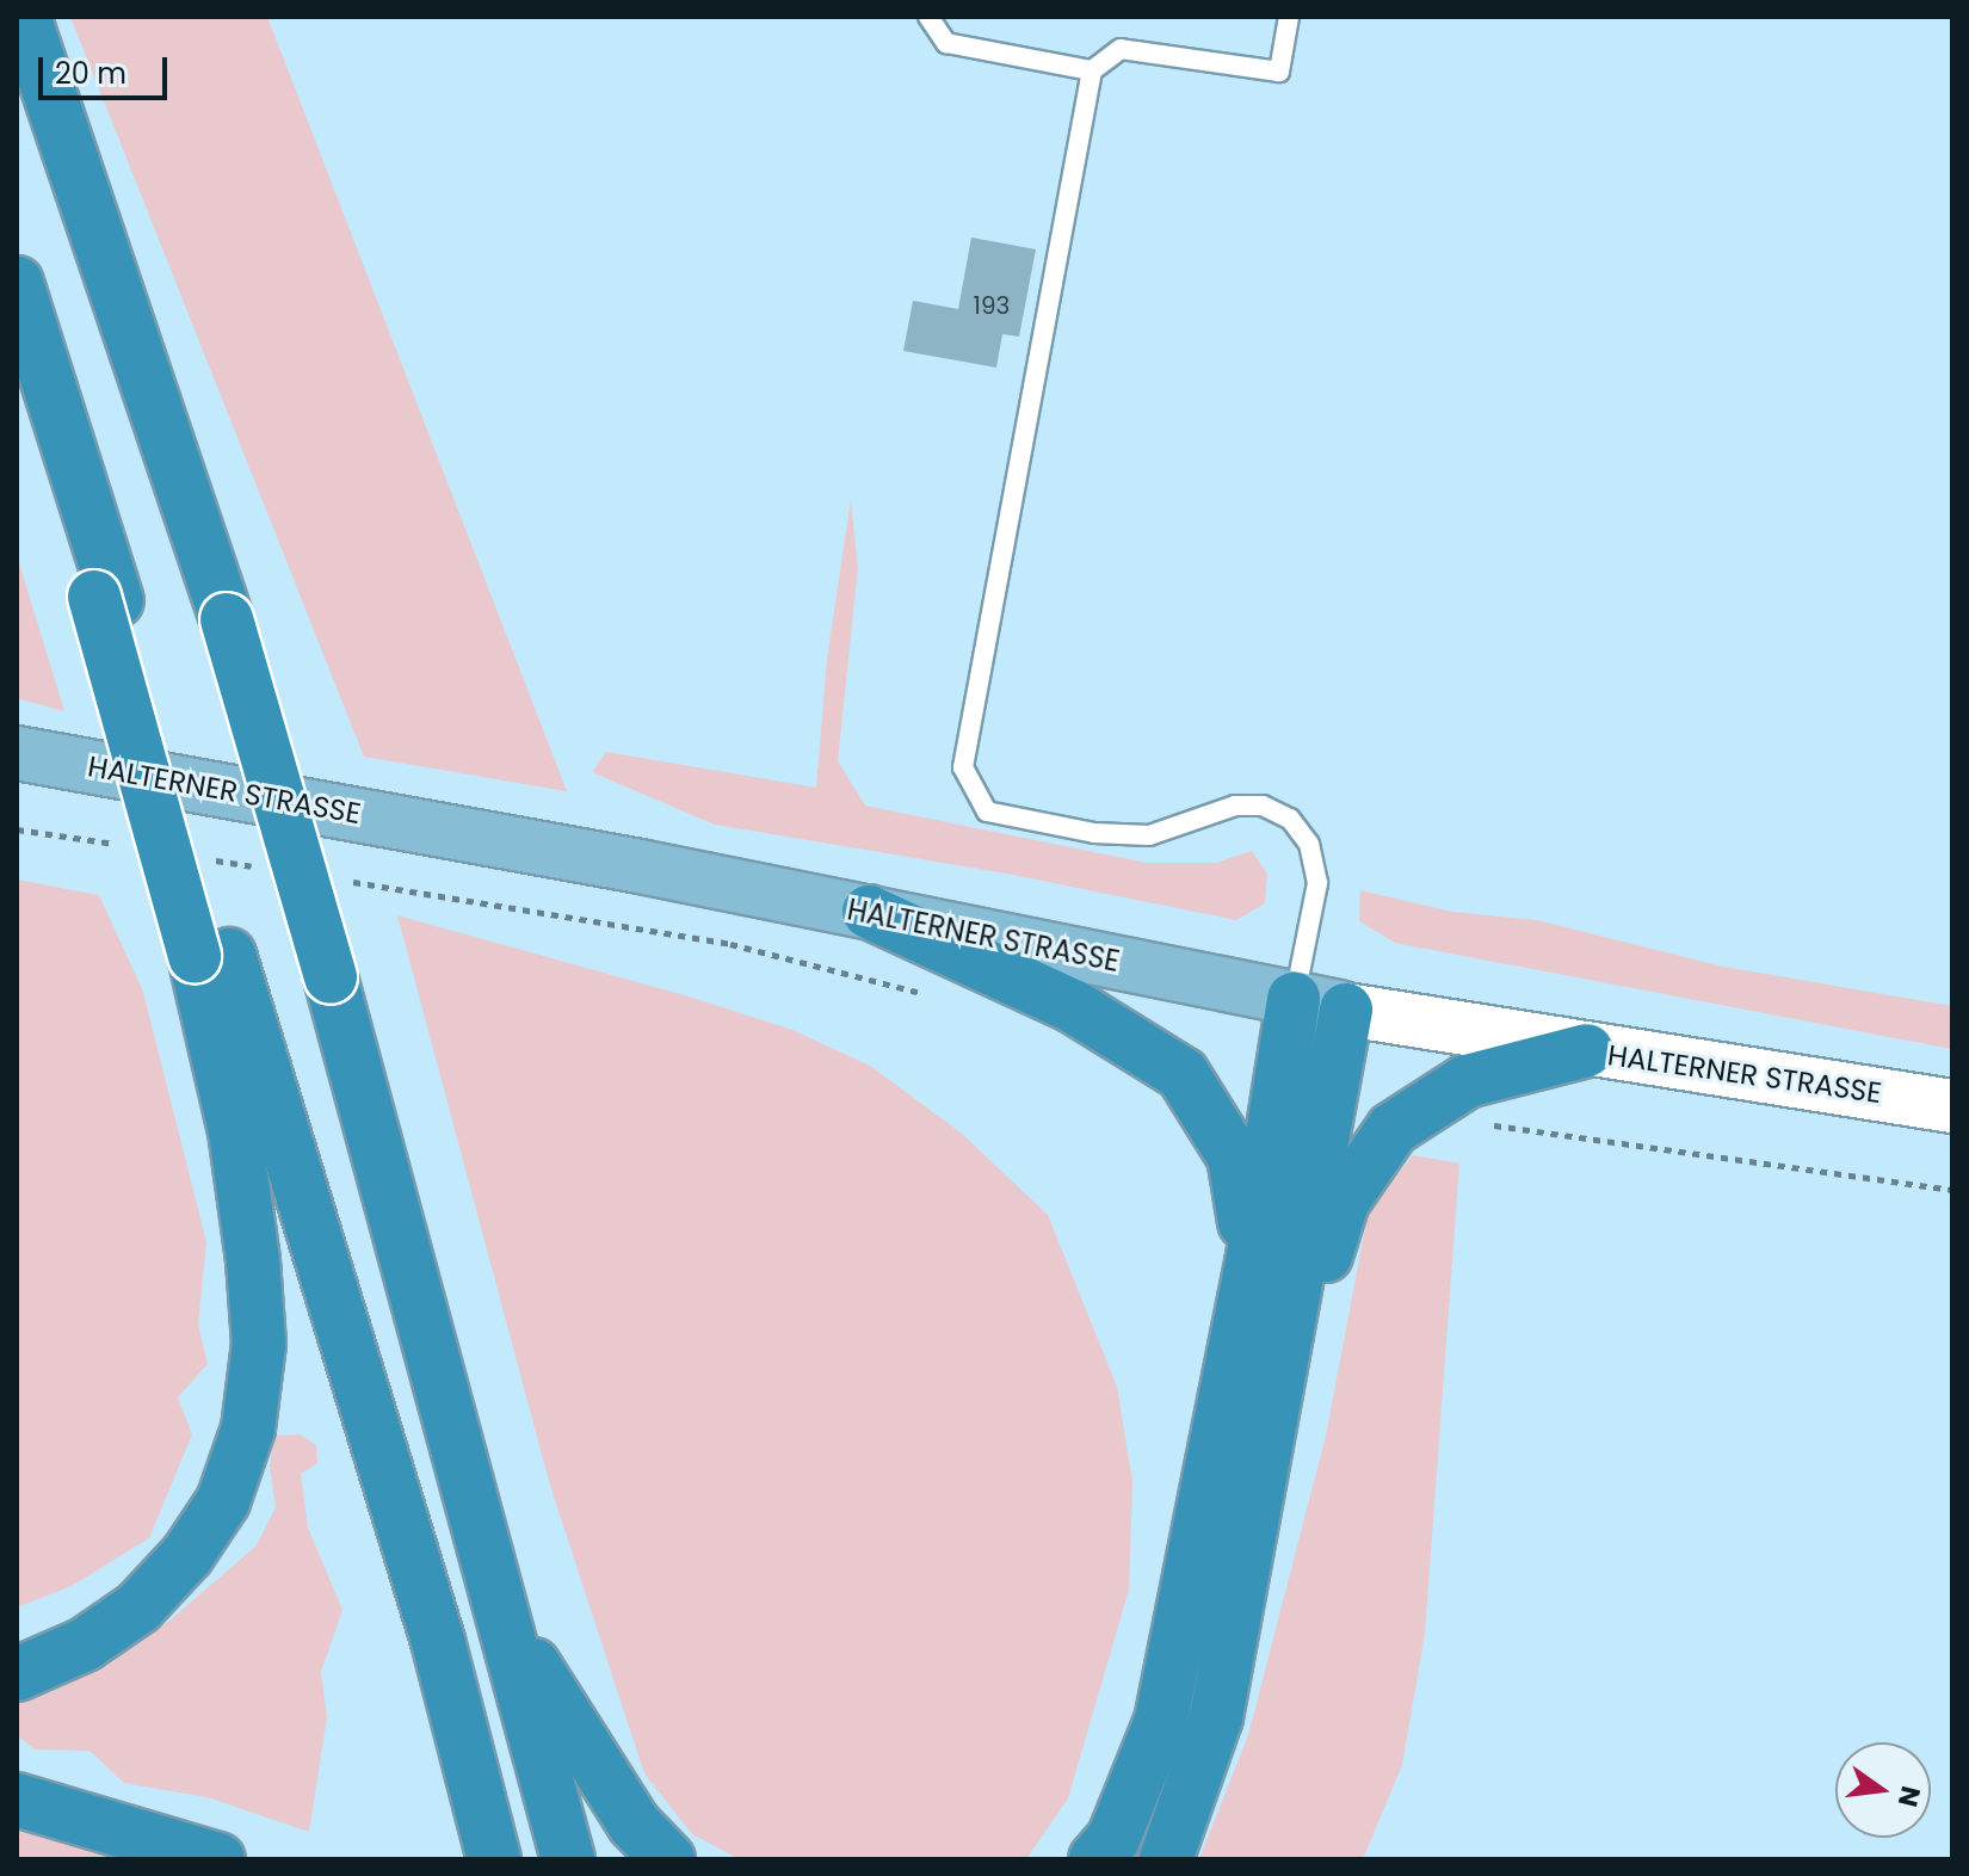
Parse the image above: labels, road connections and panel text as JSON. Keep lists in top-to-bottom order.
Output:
{
  "streets": {
    "main road": ["HALTERNER STRASSE"]
  },
  "house_numbers": ["193"],
  "scale_bar": "20 m",
  "north": "right"
}
